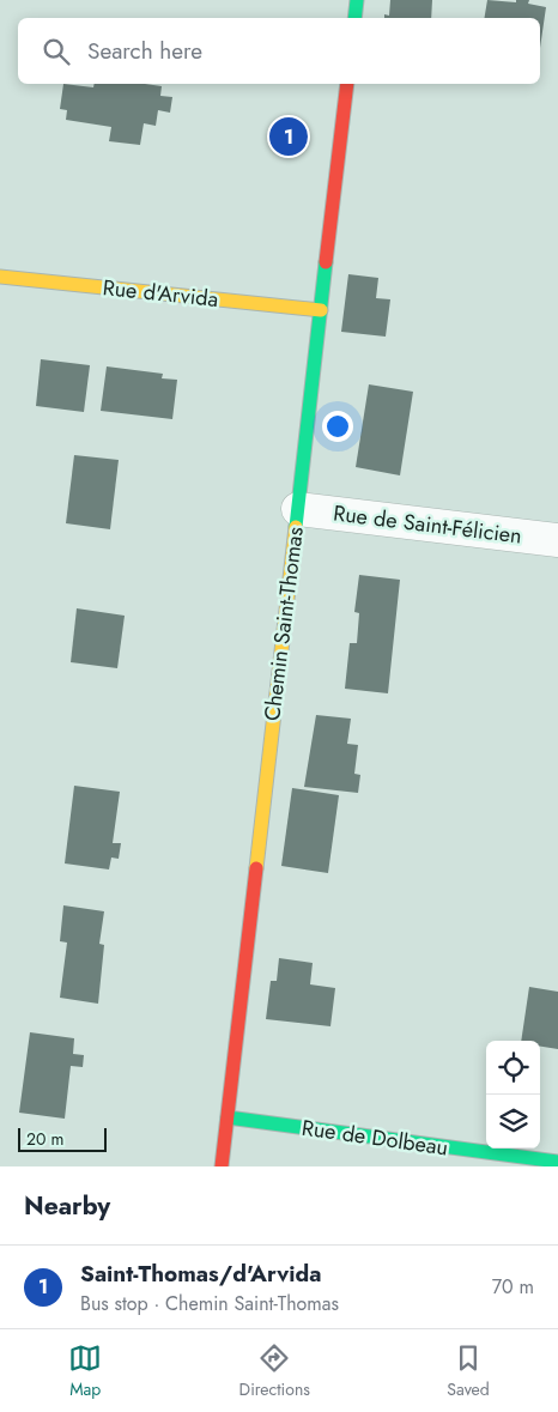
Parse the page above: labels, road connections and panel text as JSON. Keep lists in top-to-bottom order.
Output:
{
  "streets": {
    "street": [
      "Rue d'Arvida",
      "Rue de Saint-Félicien",
      "Chemin Saint-Thomas",
      "Rue de Dolbeau"
    ]
  },
  "crossings": [
    ["Rue d'Arvida", "Chemin Saint-Thomas"],
    ["Rue de Saint-Félicien", "Chemin Saint-Thomas"],
    ["Chemin Saint-Thomas", "Rue de Dolbeau"]
  ],
  "scale_bar": "20 m",
  "page": {
    "search": "Search here",
    "pins": "1",
    "scale": "20 m",
    "heading": "Nearby",
    "list": [
      {
        "mark": "1",
        "name": "Saint-Thomas/d'Arvida",
        "note": "Bus stop · Chemin Saint-Thomas",
        "value": "70 m"
      }
    ],
    "nav": ["Map", "Directions", "Saved"]
  }
}
